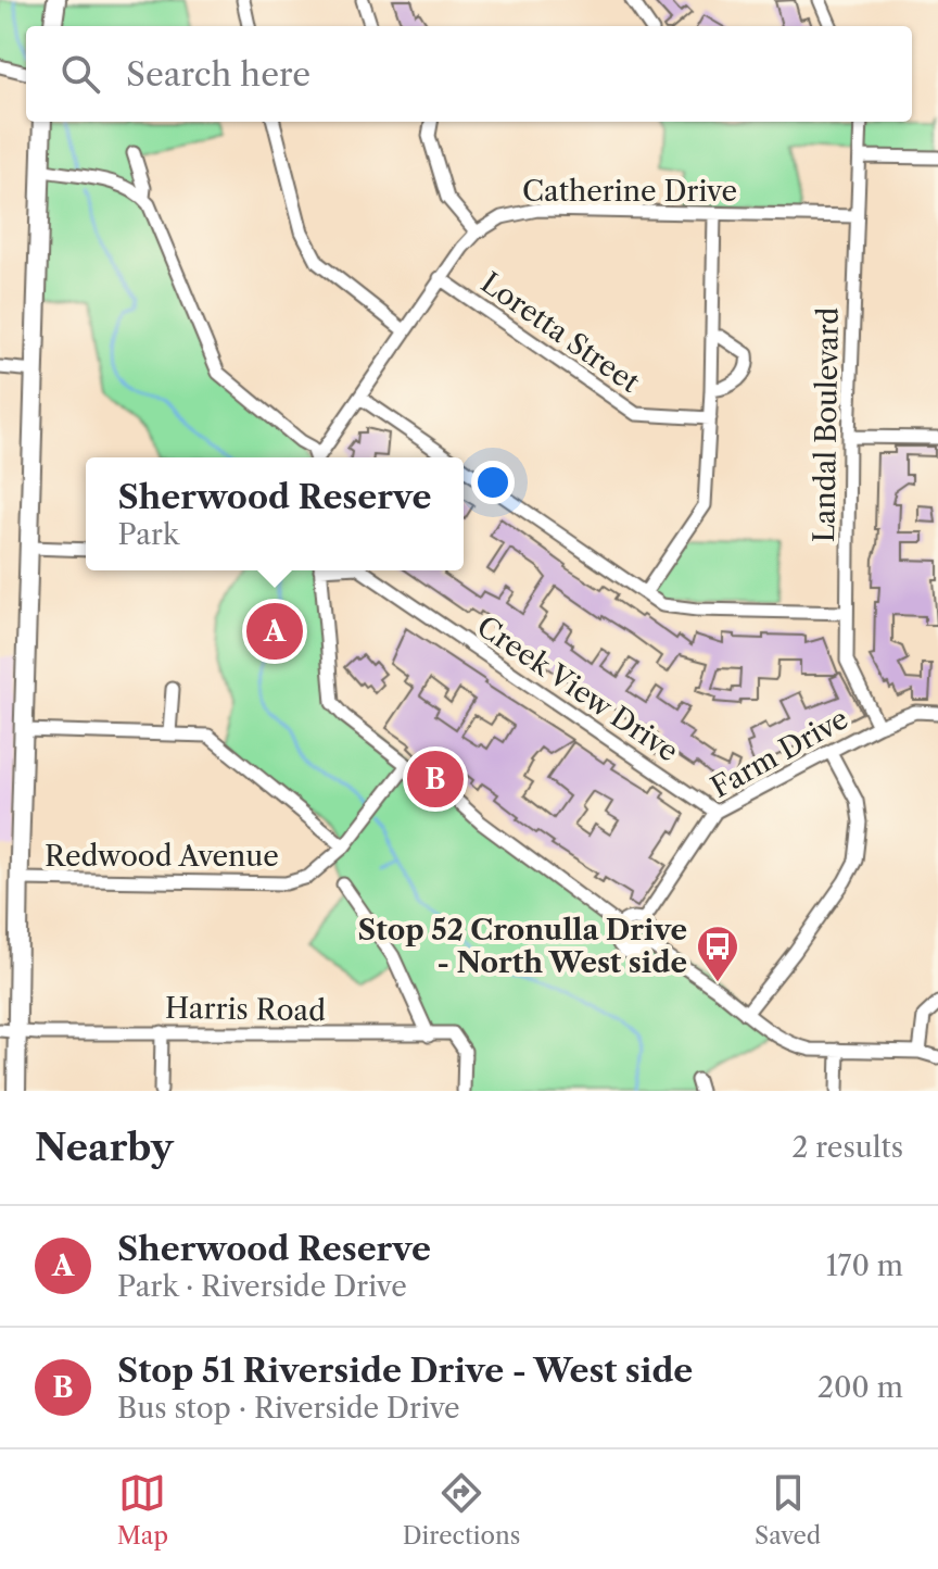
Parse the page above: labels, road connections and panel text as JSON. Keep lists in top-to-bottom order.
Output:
{
  "streets": {
    "street": [
      "Catherine Drive",
      "Loretta Street",
      "Landal Boulevard",
      "Creek View Drive",
      "Farm Drive",
      "Redwood Avenue",
      "Harris Road"
    ]
  },
  "crossings": [
    ["Catherine Drive", "Loretta Street"],
    ["Catherine Drive", "Landal Boulevard"],
    ["Landal Boulevard", "Farm Drive"],
    ["Creek View Drive", "Farm Drive"]
  ],
  "places": {
    "bus stop": ["Stop 52 Cronulla Drive - North West side"]
  },
  "page": {
    "search": "Search here",
    "popup": ["Sherwood Reserve", "Park"],
    "pins": ["A", "B"],
    "heading": ["Nearby", "2 results"],
    "list": [
      {
        "mark": "A",
        "name": "Sherwood Reserve",
        "note": "Park · Riverside Drive",
        "value": "170 m"
      },
      {
        "mark": "B",
        "name": "Stop 51 Riverside Drive - West side",
        "note": "Bus stop · Riverside Drive",
        "value": "200 m"
      }
    ],
    "nav": ["Map", "Directions", "Saved"]
  }
}
